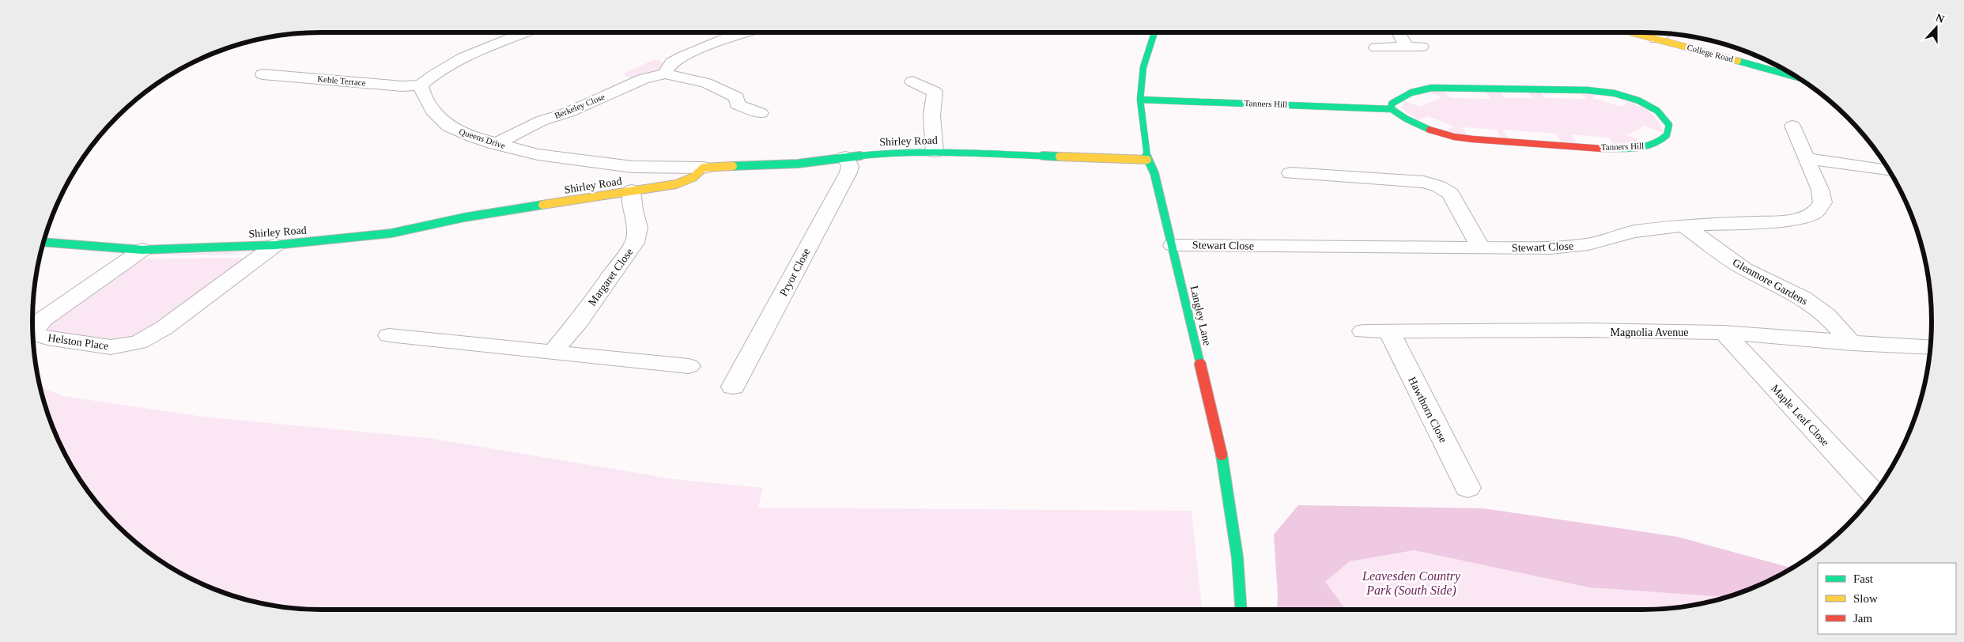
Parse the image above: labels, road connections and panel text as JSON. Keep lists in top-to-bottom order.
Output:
{
  "streets": {
    "street": [
      "College Road",
      "Keble Terrace",
      "Tanners Hill",
      "Berkeley Close",
      "Queens Drive",
      "Shirley Road",
      "Stewart Close",
      "Pryor Close",
      "Margaret Close",
      "Glenmore Gardens",
      "Langley Lane",
      "Magnolia Avenue",
      "Helston Place",
      "Hawthorn Close",
      "Maple Leaf Close"
    ]
  },
  "crossings": [
    ["Keble Terrace", "Queens Drive"],
    ["Tanners Hill", "Langley Lane"],
    ["Berkeley Close", "Queens Drive"],
    ["Queens Drive", "Shirley Road"],
    ["Shirley Road", "Pryor Close"],
    ["Shirley Road", "Margaret Close"],
    ["Shirley Road", "Langley Lane"],
    ["Shirley Road", "Helston Place"],
    ["Stewart Close", "Glenmore Gardens"],
    ["Stewart Close", "Langley Lane"],
    ["Glenmore Gardens", "Magnolia Avenue"],
    ["Magnolia Avenue", "Hawthorn Close"],
    ["Magnolia Avenue", "Maple Leaf Close"]
  ],
  "parks": ["Leavesden Country Park (South Side)"],
  "legend": ["Fast", "Slow", "Jam"],
  "north": "top"
}
